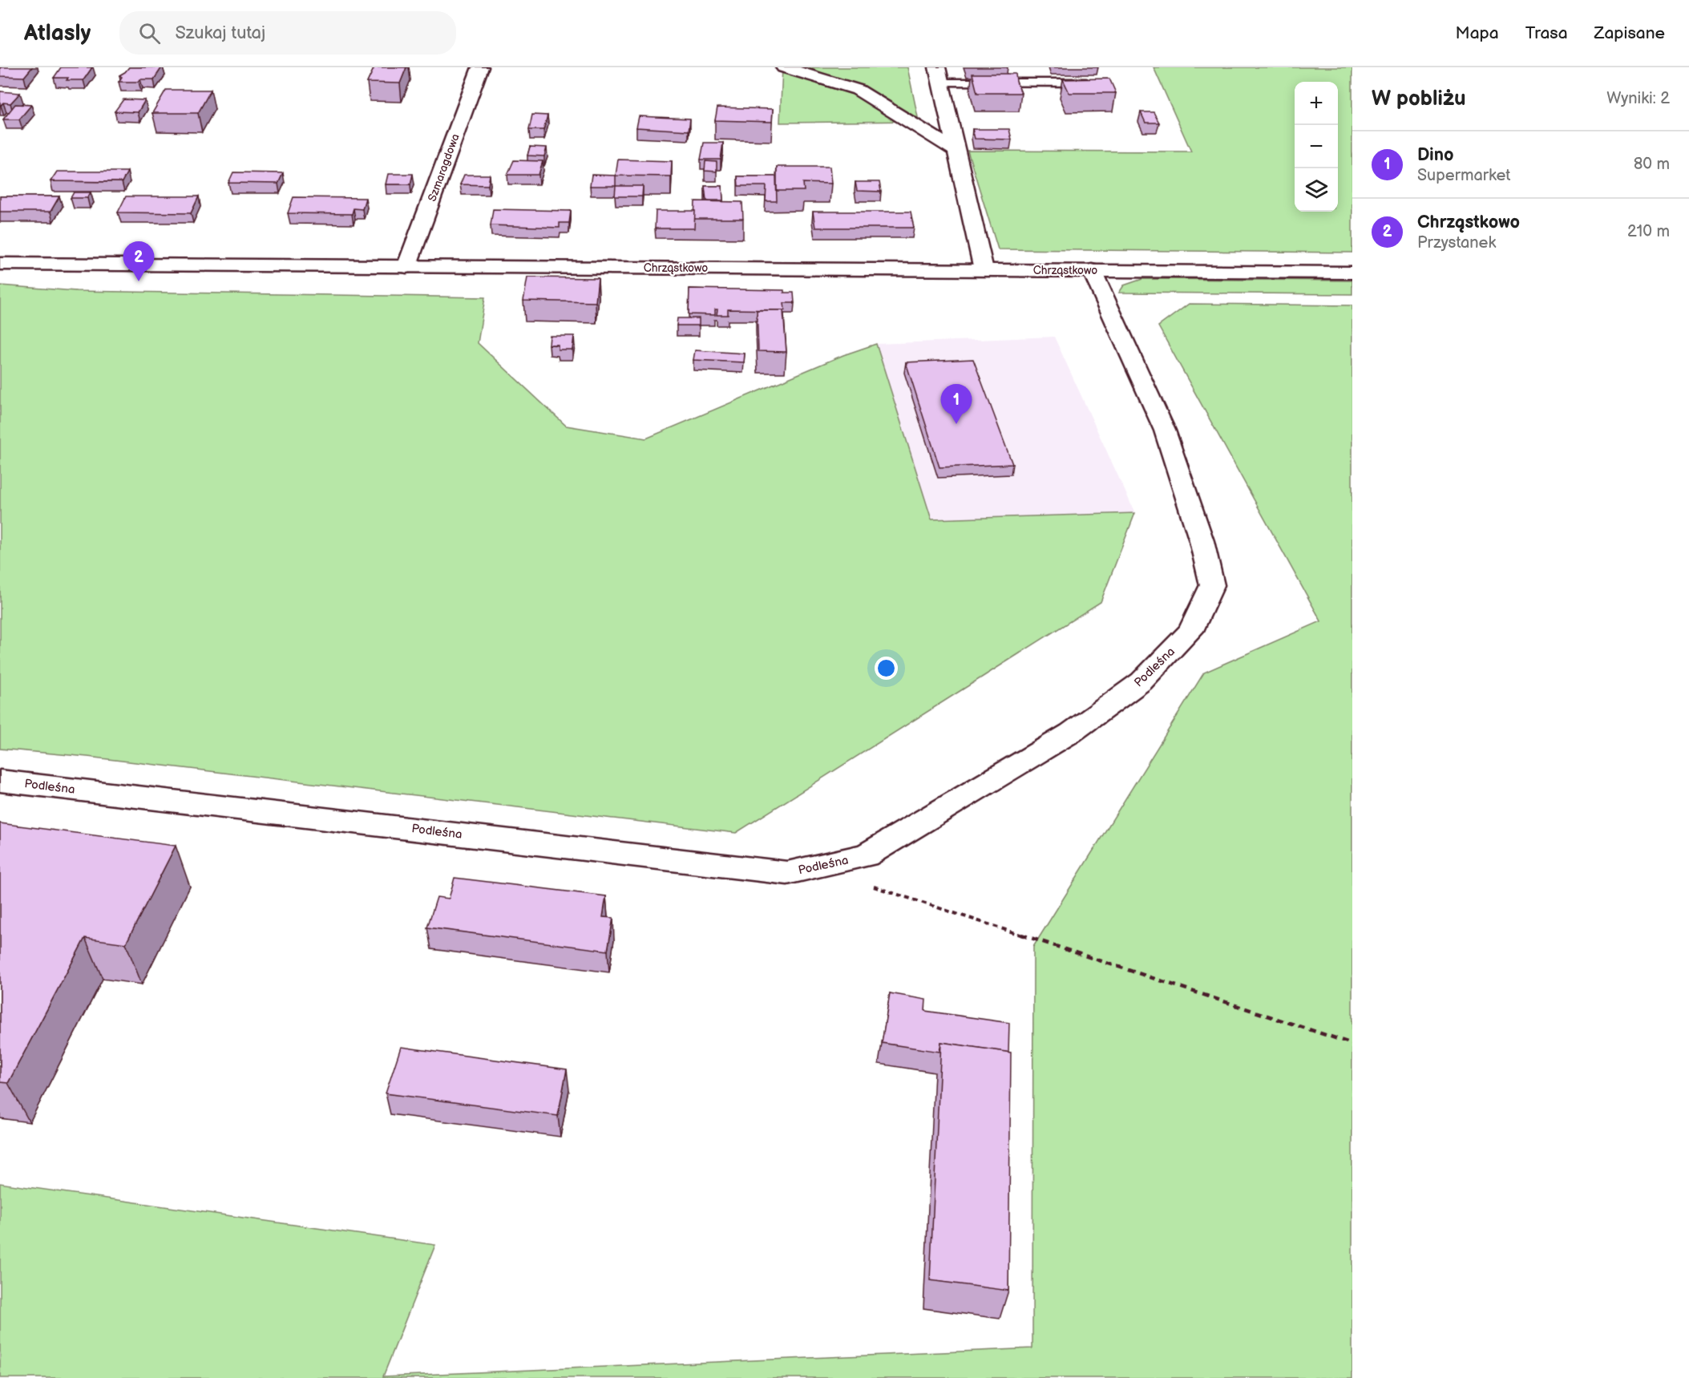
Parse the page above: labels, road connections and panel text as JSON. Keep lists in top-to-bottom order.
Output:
{
  "streets": {
    "street": ["Szmaragdowa", "Chrząstkowo", "Podleśna"]
  },
  "crossings": [
    ["Szmaragdowa", "Chrząstkowo"],
    ["Chrząstkowo", "Podleśna"]
  ],
  "page": {
    "header": "Atlasly",
    "search": "Szukaj tutaj",
    "nav": ["Mapa", "Trasa", "Zapisane"],
    "heading": ["W pobliżu", "Wyniki: 2"],
    "map_buttons": ["+", "−"],
    "list": [
      {
        "mark": "1",
        "name": "Dino",
        "note": "Supermarket",
        "value": "80 m"
      },
      {
        "mark": "2",
        "name": "Chrząstkowo",
        "note": "Przystanek",
        "value": "210 m"
      }
    ],
    "pins": ["2", "1"]
  }
}
